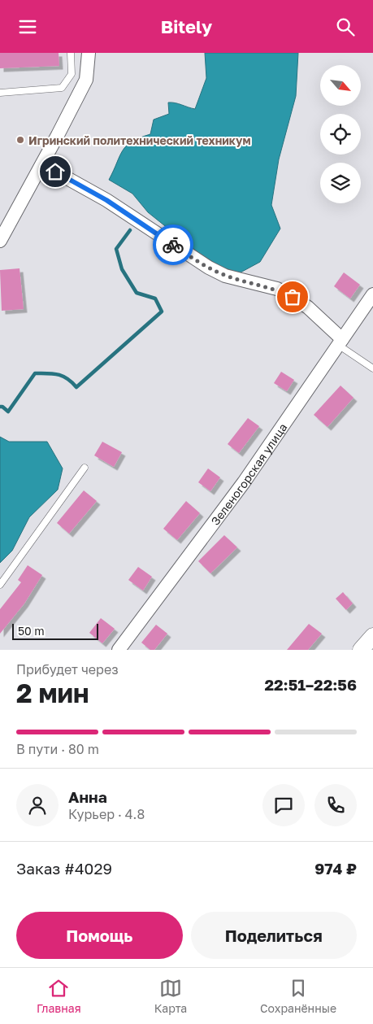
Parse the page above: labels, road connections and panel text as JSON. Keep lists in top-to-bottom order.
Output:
{
  "streets": {
    "street": ["Зеленогорская улица"]
  },
  "places": ["Игринский политехнический техникум"],
  "scale_bar": "50 m",
  "north": "bottom right",
  "page": {
    "header": "Bitely",
    "scale": "50 m",
    "heading": ["2 мин", "Прибудет через", "22:51–22:56"],
    "panel": [
      "Анна",
      "Курьер · 4.8",
      "Заказ #4029",
      "974 ₽"
    ],
    "bar": "В пути · 80 m",
    "buttons": ["Помощь", "Поделиться"],
    "tabs": ["Главная", "Карта", "Сохранённые"]
  }
}
